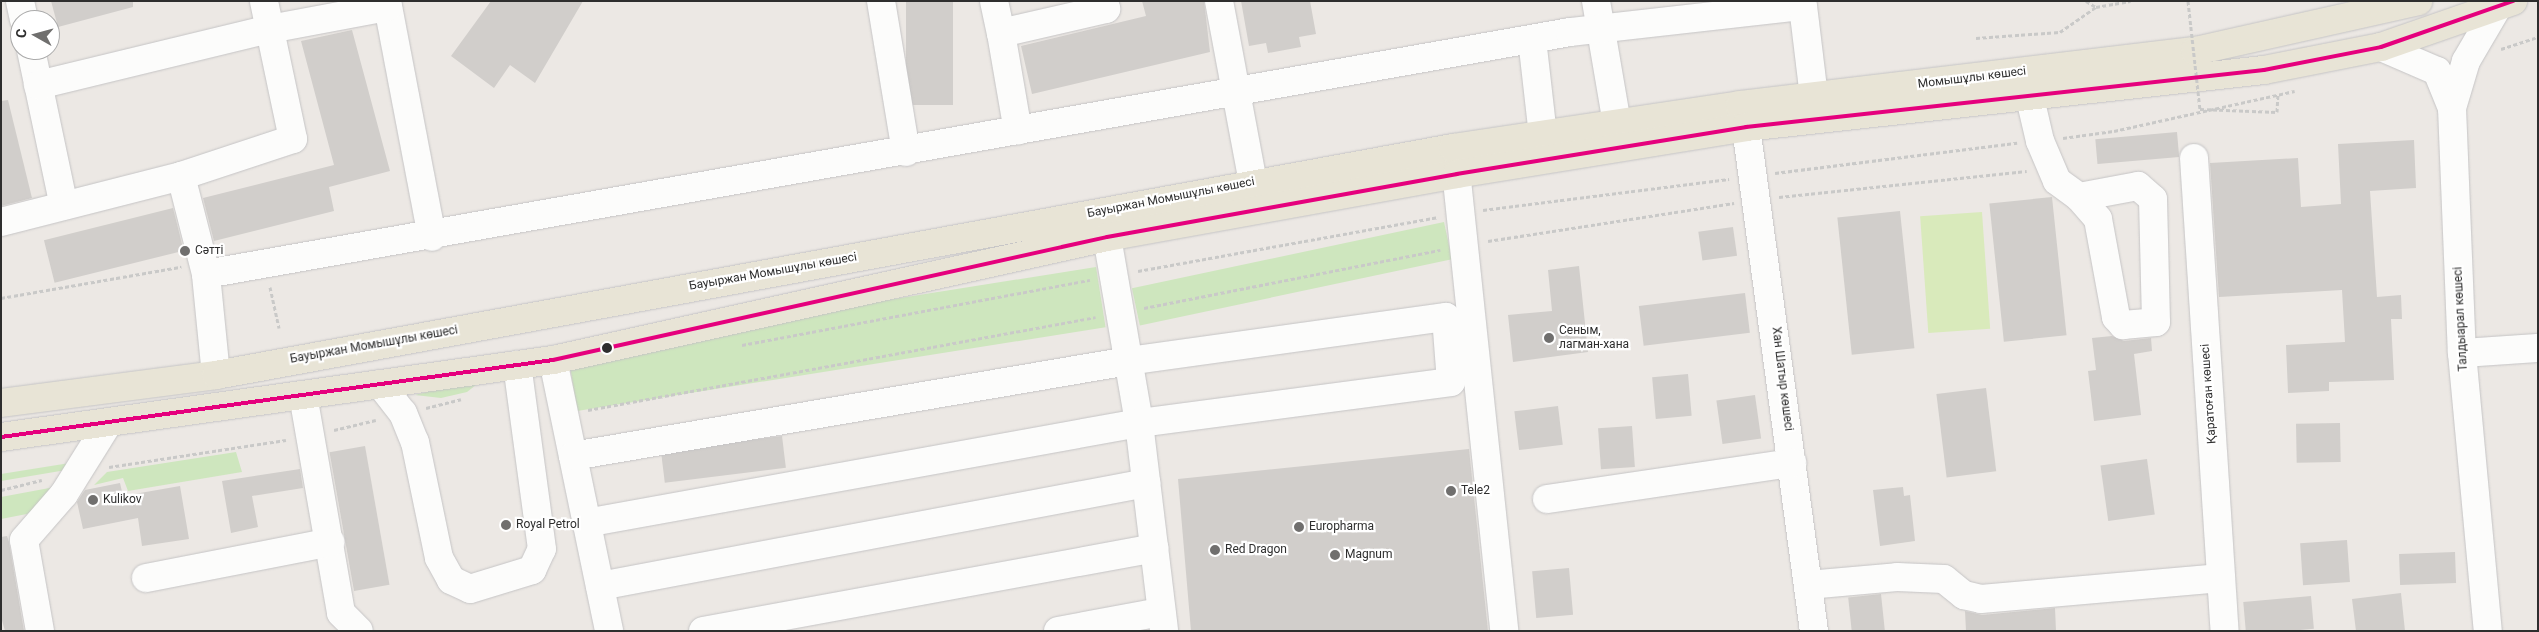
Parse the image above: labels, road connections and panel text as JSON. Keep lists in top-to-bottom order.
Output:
{
  "streets": {
    "main road": ["Момышұлы көшесі", "Бауыржан Момышұлы көшесі"],
    "street": ["Талдыарал көшесі", "Хан Шатыр көшесі", "Қаратоған көшесі"]
  },
  "crossings": [
    ["Момышұлы көшесі", "Бауыржан Момышұлы көшесі"],
    ["Бауыржан Момышұлы көшесі", "Талдыарал көшесі"],
    ["Бауыржан Момышұлы көшесі", "Хан Шатыр көшесі"]
  ],
  "places": [
    "Сәтті",
    "Сеным, лагман-хана",
    "Tele2",
    "Kulikov",
    "Royal Petrol",
    "Europharma",
    "Red Dragon",
    "Magnum"
  ],
  "north": "left"
}
